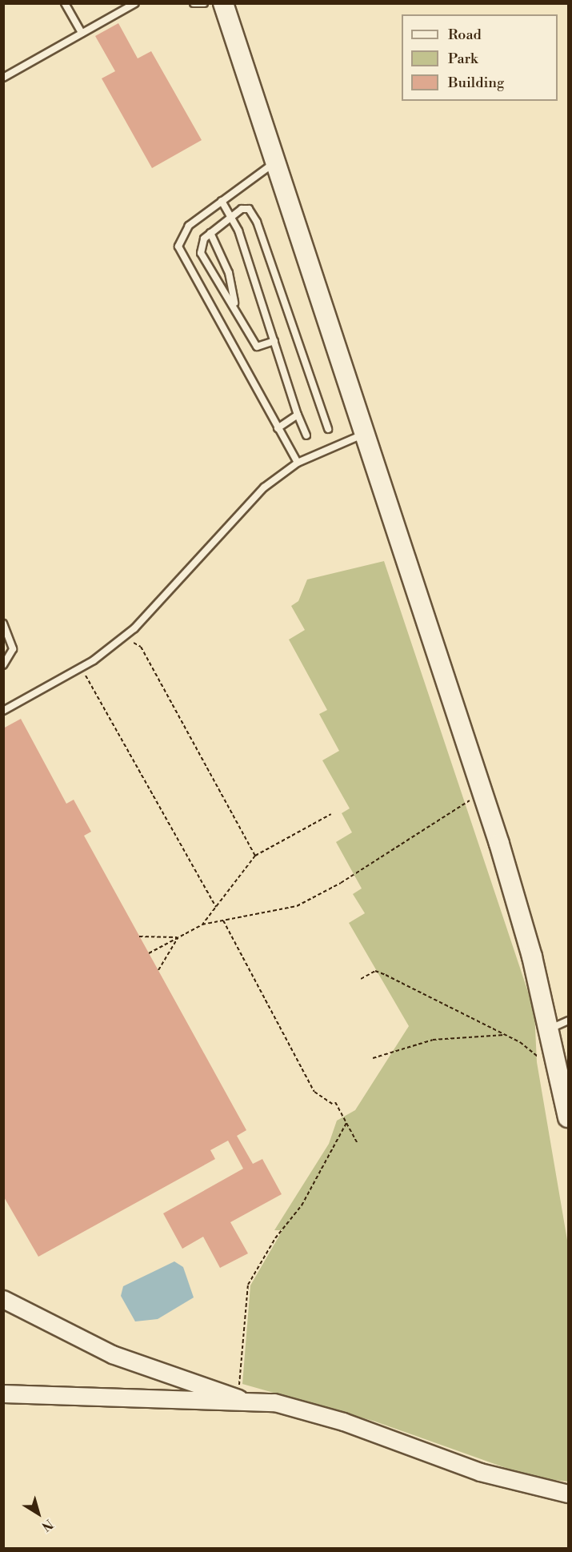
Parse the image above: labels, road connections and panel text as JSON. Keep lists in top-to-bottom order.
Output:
{
  "legend": ["Road", "Park", "Building"],
  "north": "bottom right"
}
